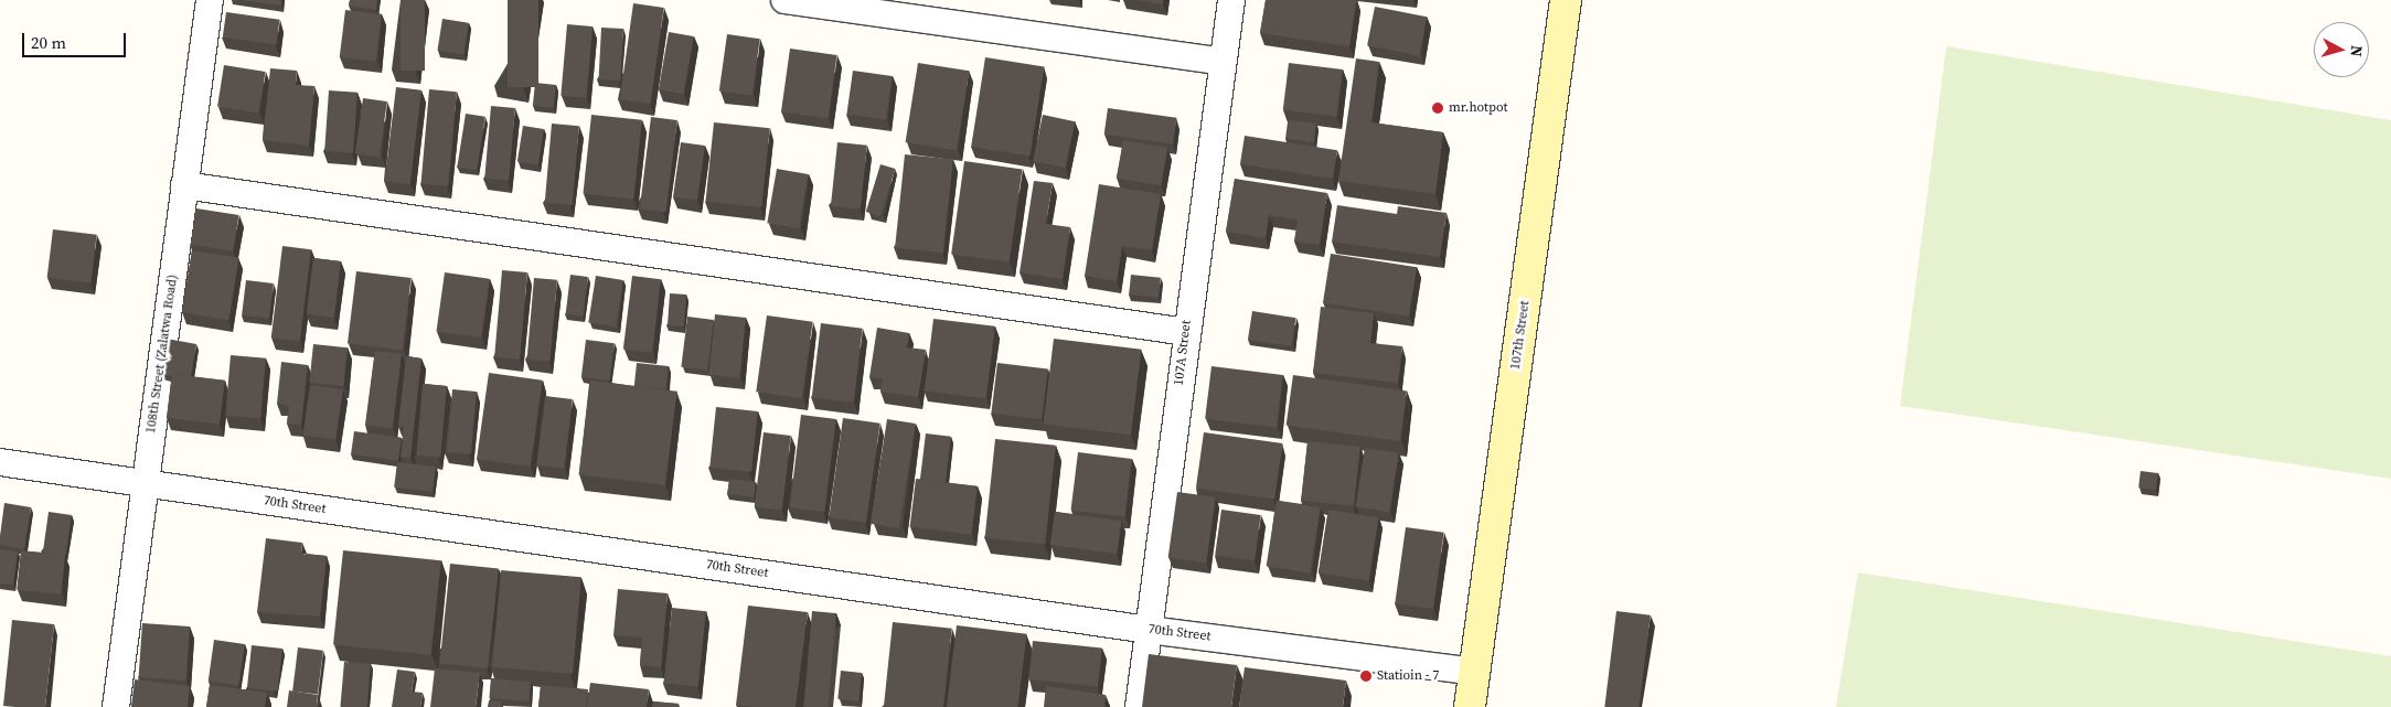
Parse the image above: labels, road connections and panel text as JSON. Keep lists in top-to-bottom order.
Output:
{
  "streets": {
    "main road": ["107th Street"],
    "street": ["107A Street", "108th Street (Zalatwa Road)", "70th Street"]
  },
  "crossings": [
    ["107th Street", "70th Street"],
    ["107A Street", "70th Street"],
    ["108th Street (Zalatwa Road)", "70th Street"]
  ],
  "places": ["mr.hotpot", "Statioin - 7"],
  "scale_bar": "20 m",
  "north": "right"
}
